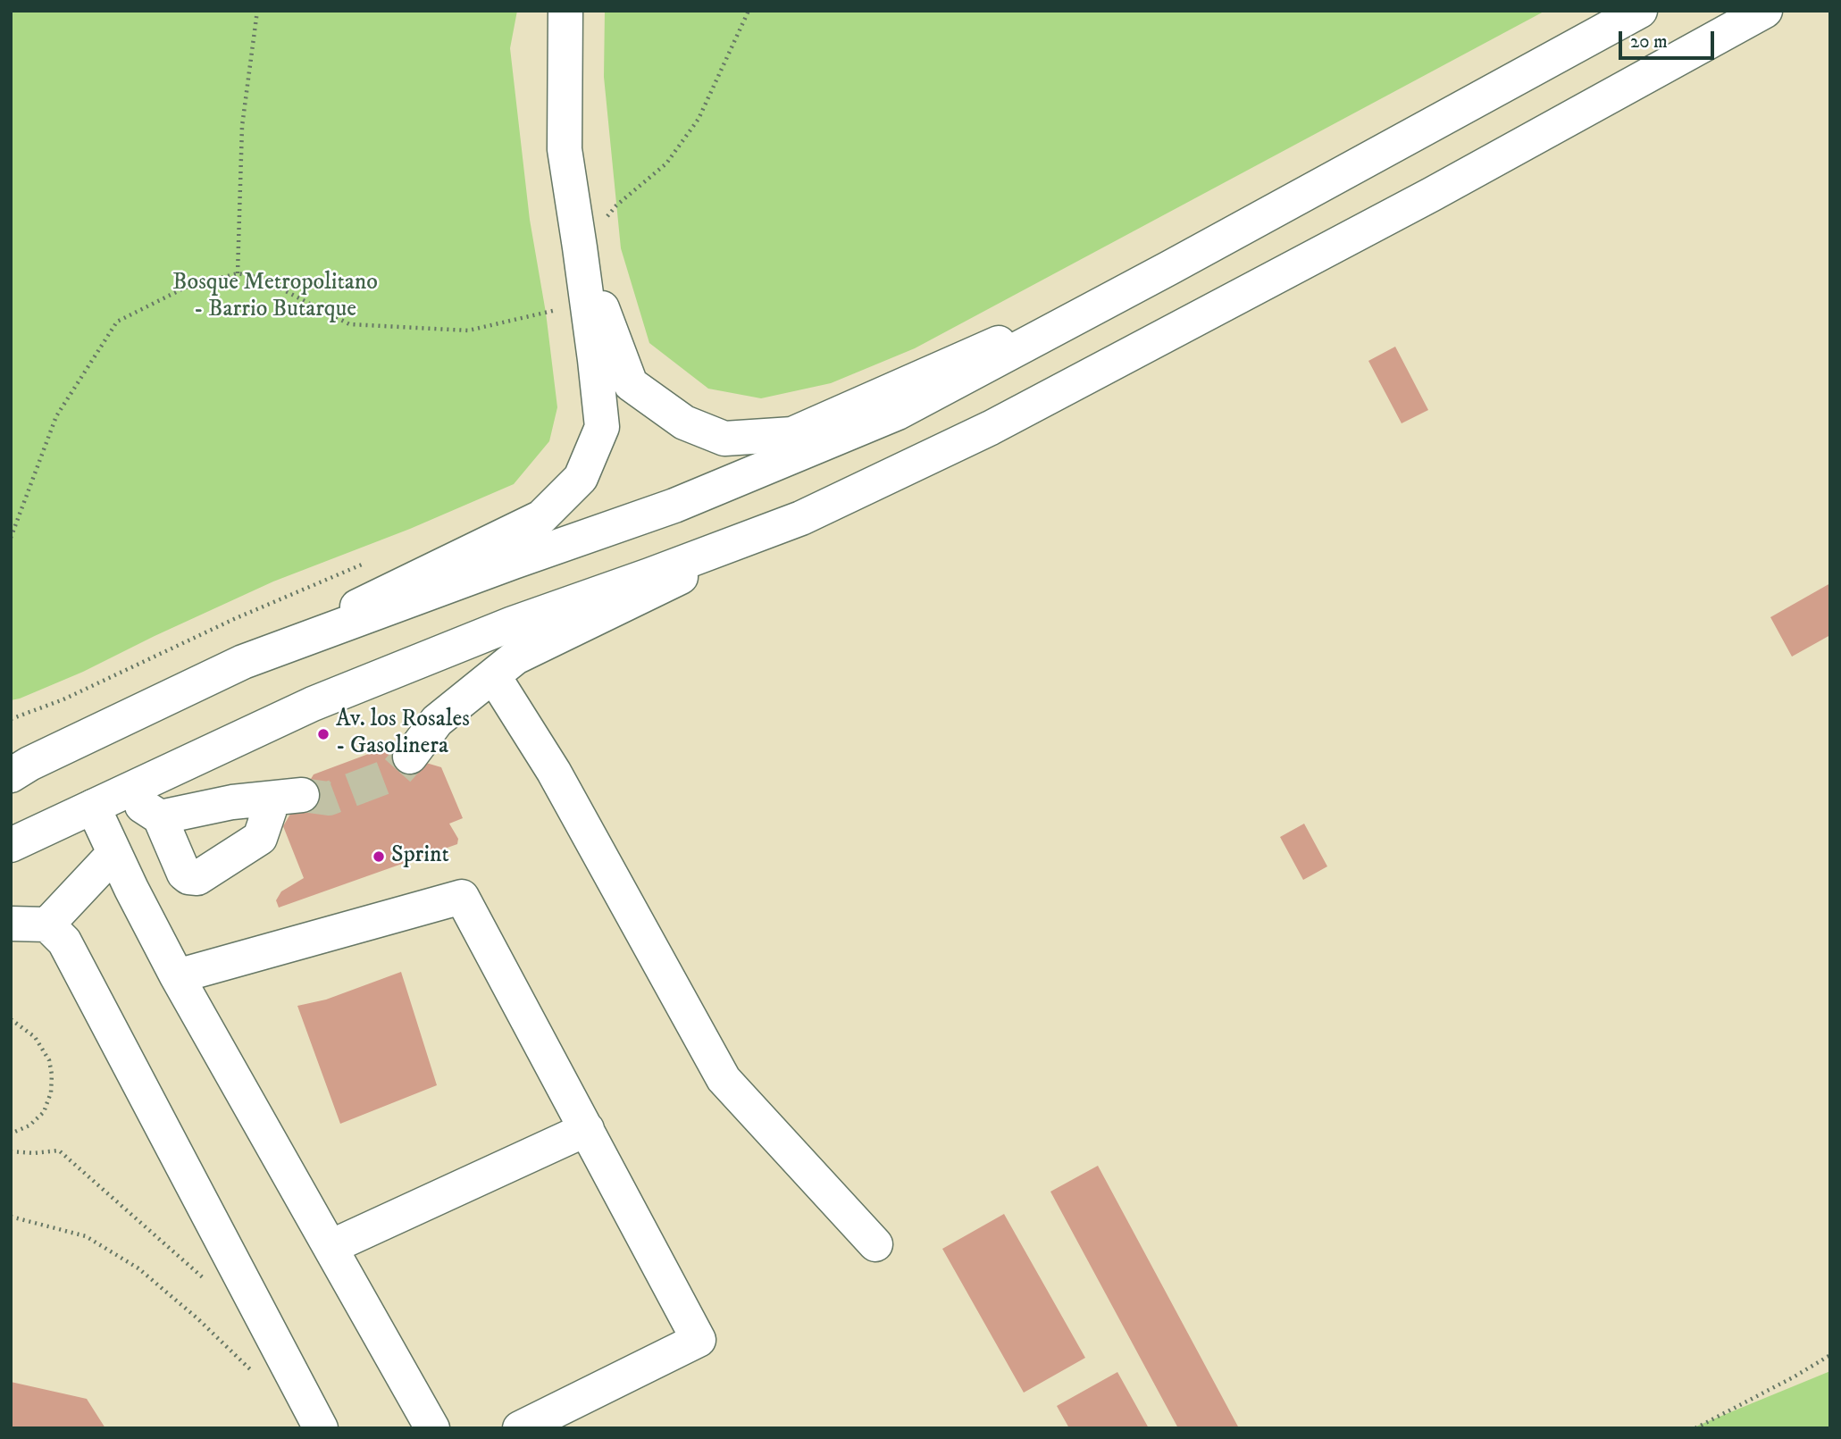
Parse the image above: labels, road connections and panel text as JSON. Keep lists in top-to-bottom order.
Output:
{
  "parks": ["Bosque Metropolitano - Barrio Butarque"],
  "places": ["Av. los Rosales - Gasolinera", "Sprint"],
  "scale_bar": "20 m"
}
